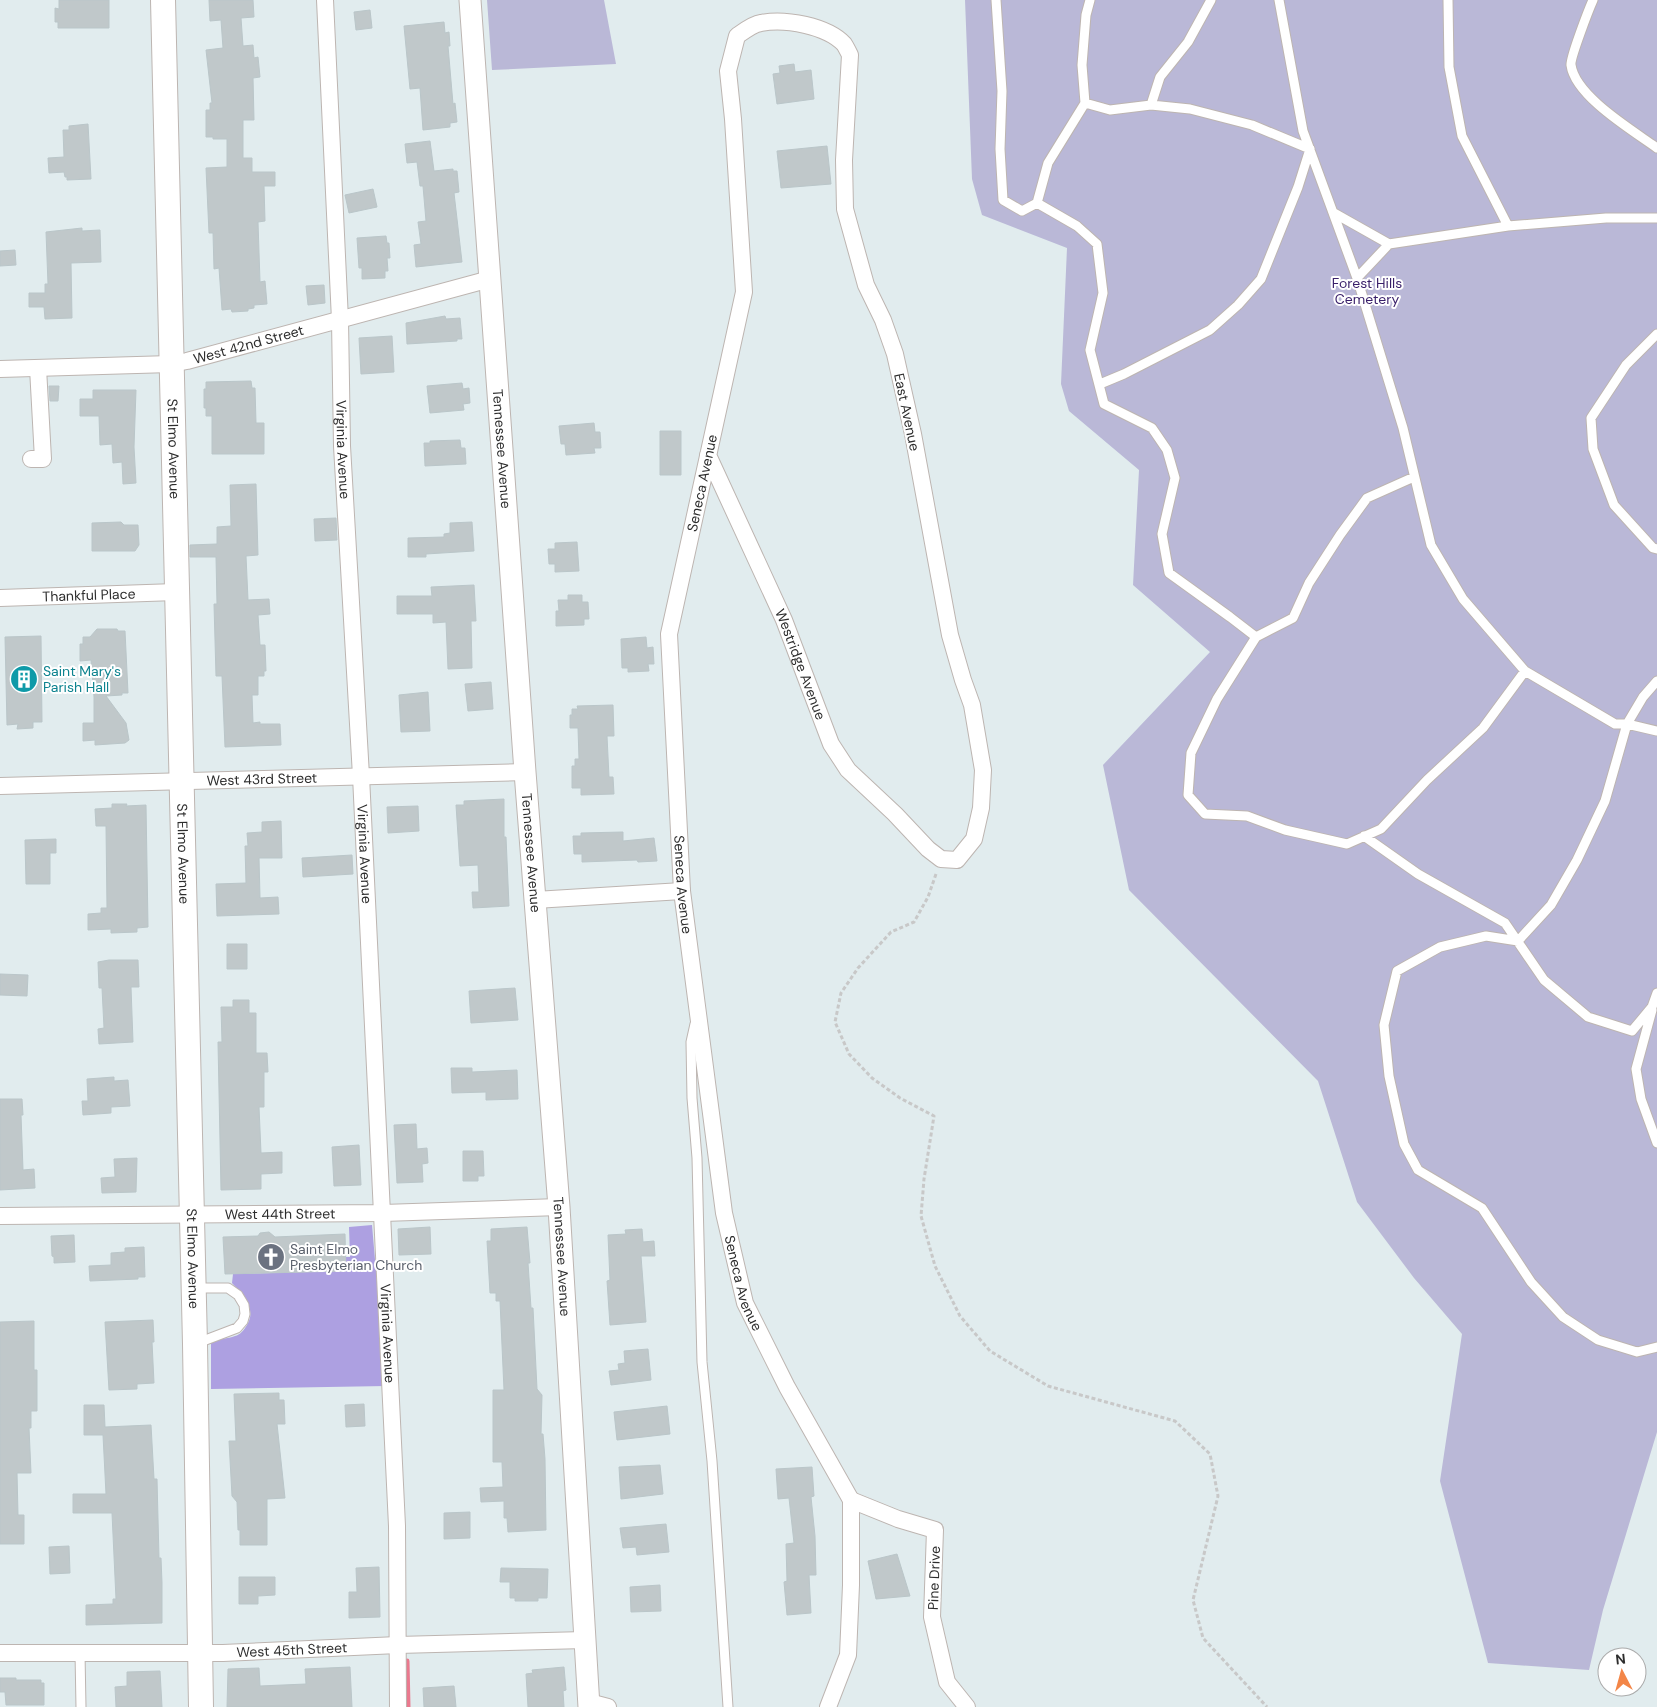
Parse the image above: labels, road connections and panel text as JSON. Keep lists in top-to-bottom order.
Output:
{
  "streets": {
    "main road": ["St Elmo Avenue"],
    "street": [
      "West 42nd Street",
      "East Avenue",
      "Virginia Avenue",
      "Tennessee Avenue",
      "Seneca Avenue",
      "Thankful Place",
      "Westridge Avenue",
      "West 43rd Street",
      "West 44th Street",
      "Pine Drive",
      "West 45th Street"
    ]
  },
  "crossings": [
    ["West 42nd Street", "St Elmo Avenue"],
    ["West 42nd Street", "Virginia Avenue"],
    ["West 42nd Street", "Tennessee Avenue"],
    ["East Avenue", "Seneca Avenue"],
    ["East Avenue", "Westridge Avenue"],
    ["St Elmo Avenue", "Thankful Place"],
    ["St Elmo Avenue", "West 43rd Street"],
    ["St Elmo Avenue", "West 44th Street"],
    ["St Elmo Avenue", "West 45th Street"],
    ["Virginia Avenue", "West 43rd Street"],
    ["Virginia Avenue", "West 44th Street"],
    ["Virginia Avenue", "West 45th Street"],
    ["Tennessee Avenue", "West 43rd Street"],
    ["Tennessee Avenue", "West 44th Street"],
    ["Tennessee Avenue", "West 45th Street"],
    ["Seneca Avenue", "Westridge Avenue"],
    ["Seneca Avenue", "Pine Drive"]
  ],
  "parks": ["Forest Hills Cemetery"],
  "places": {
    "building": ["Saint Mary's Parish Hall"],
    "church": ["Saint Elmo Presbyterian Church"]
  },
  "north": "top"
}
